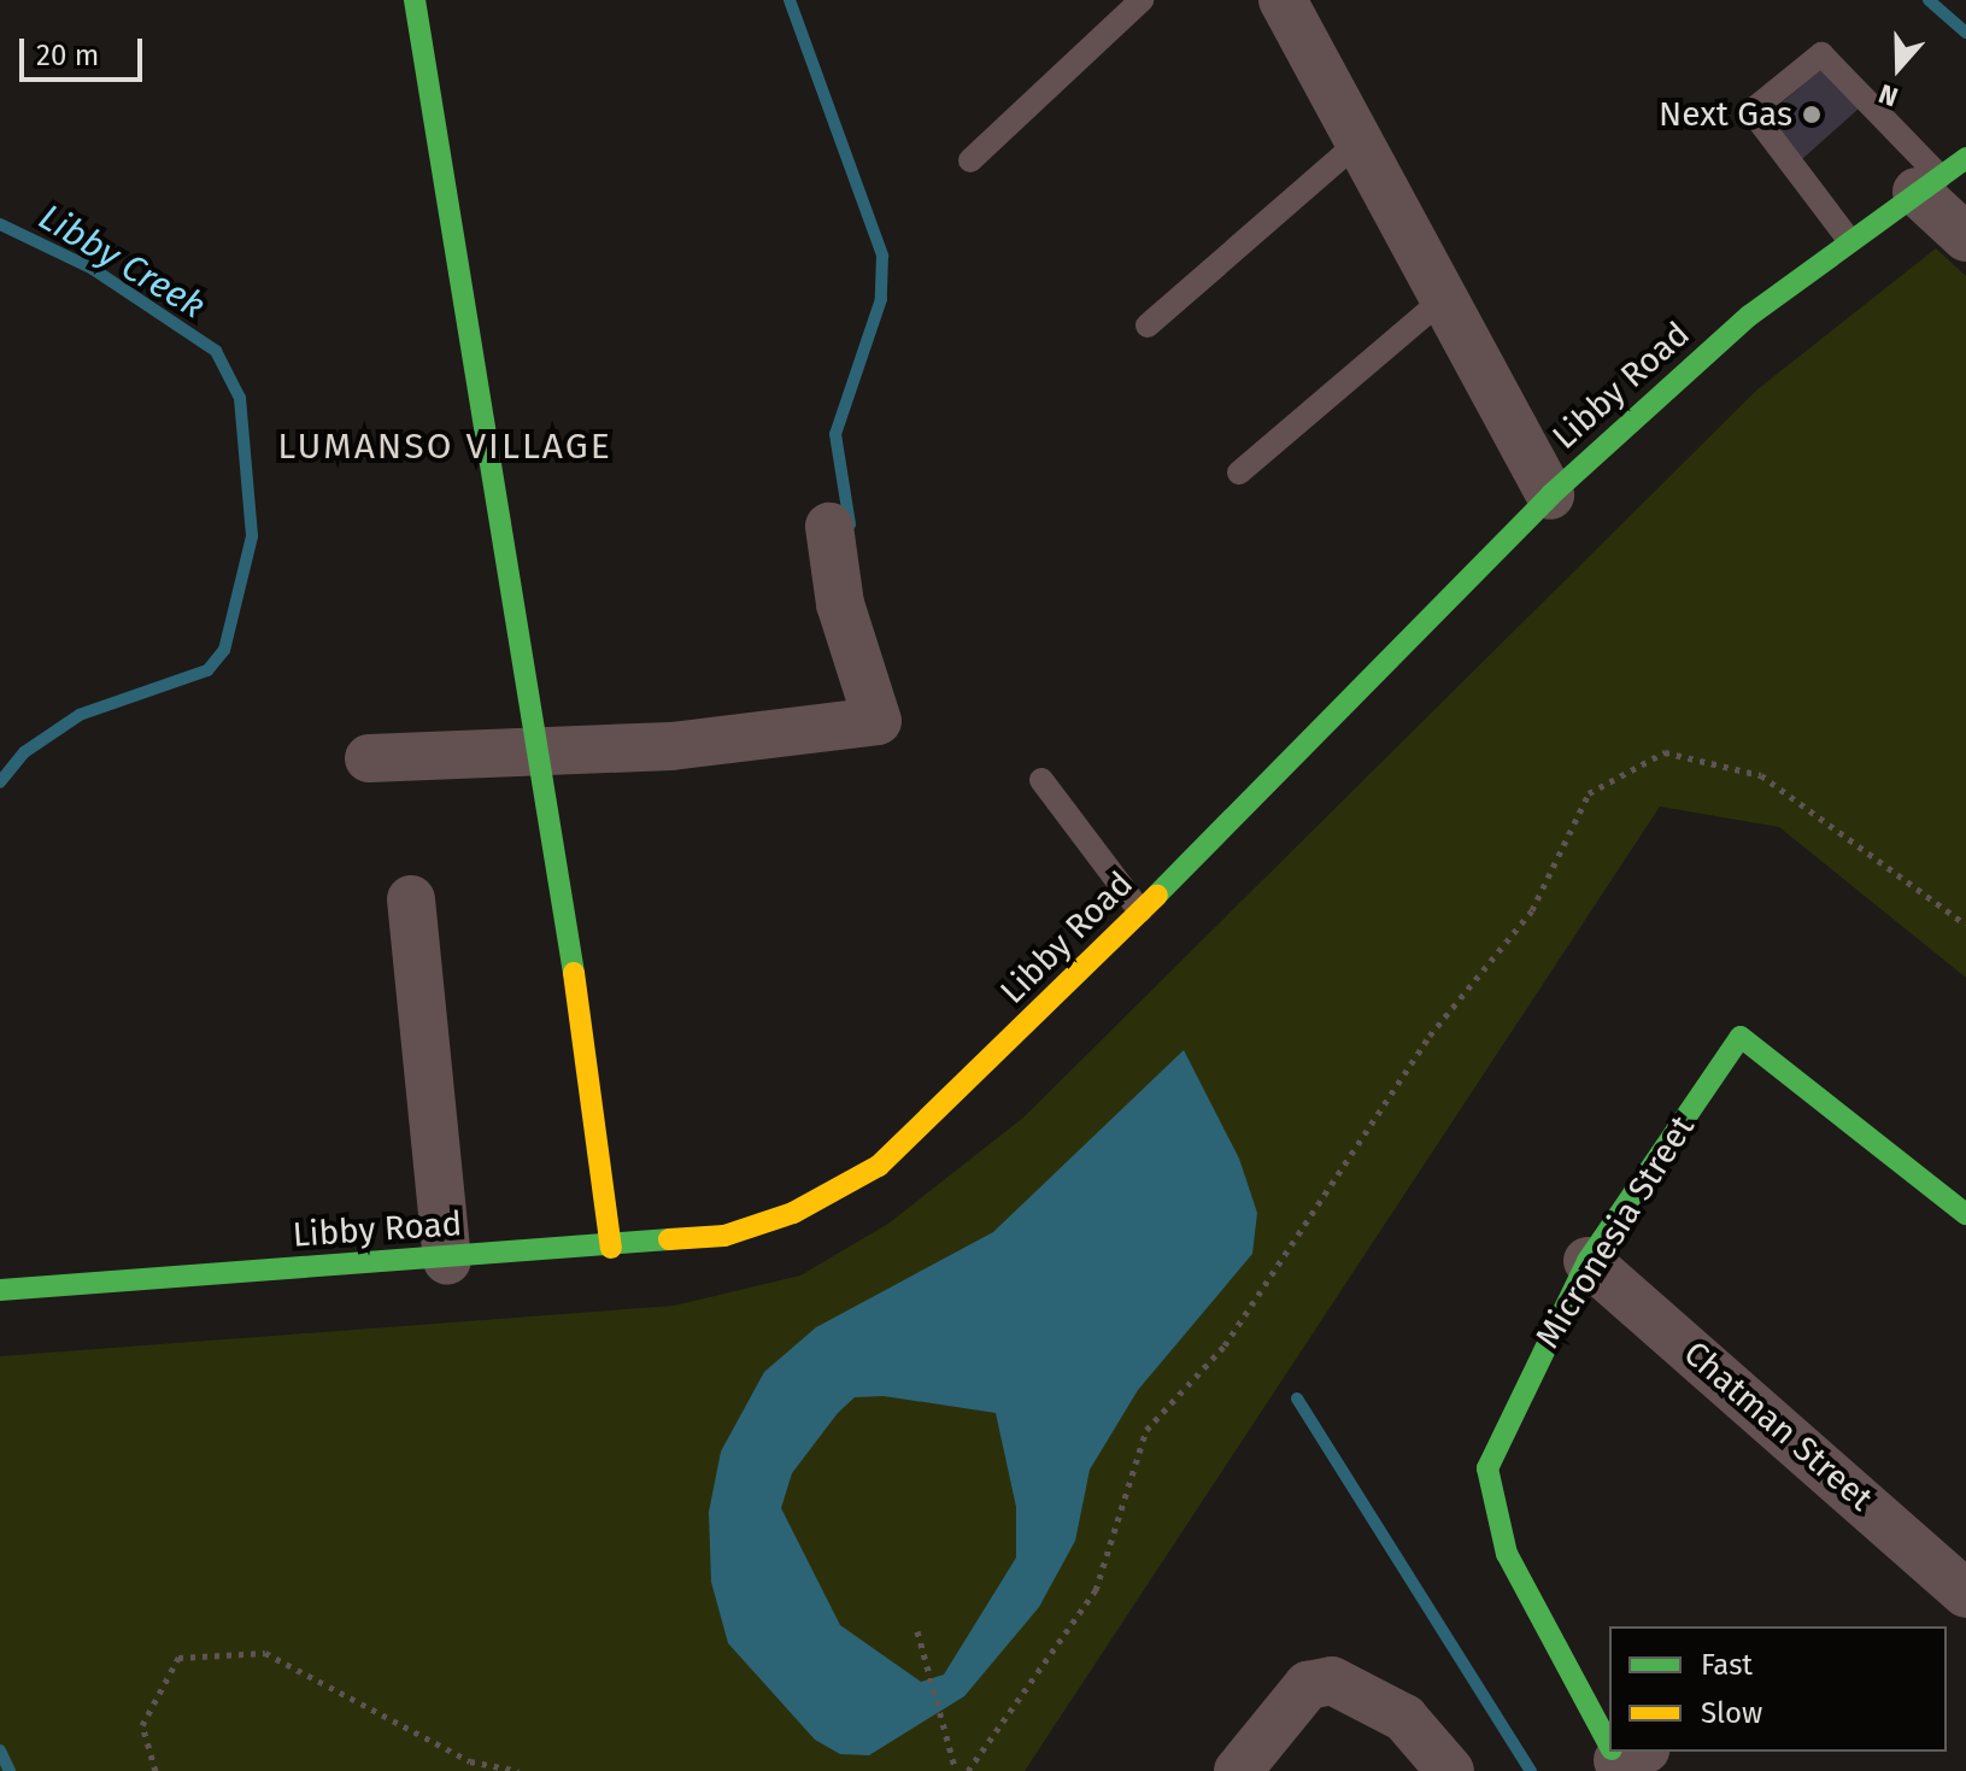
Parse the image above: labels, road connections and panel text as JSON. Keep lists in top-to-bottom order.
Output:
{
  "streets": {
    "street": ["Libby Road", "Micronesia Street", "Chatman Street"]
  },
  "crossings": [
    ["Micronesia Street", "Chatman Street"]
  ],
  "districts": ["LUMANSO VILLAGE"],
  "water": ["Libby Creek"],
  "places": ["Next Gas"],
  "legend": ["Fast", "Slow"],
  "scale_bar": "20 m",
  "north": "bottom"
}
